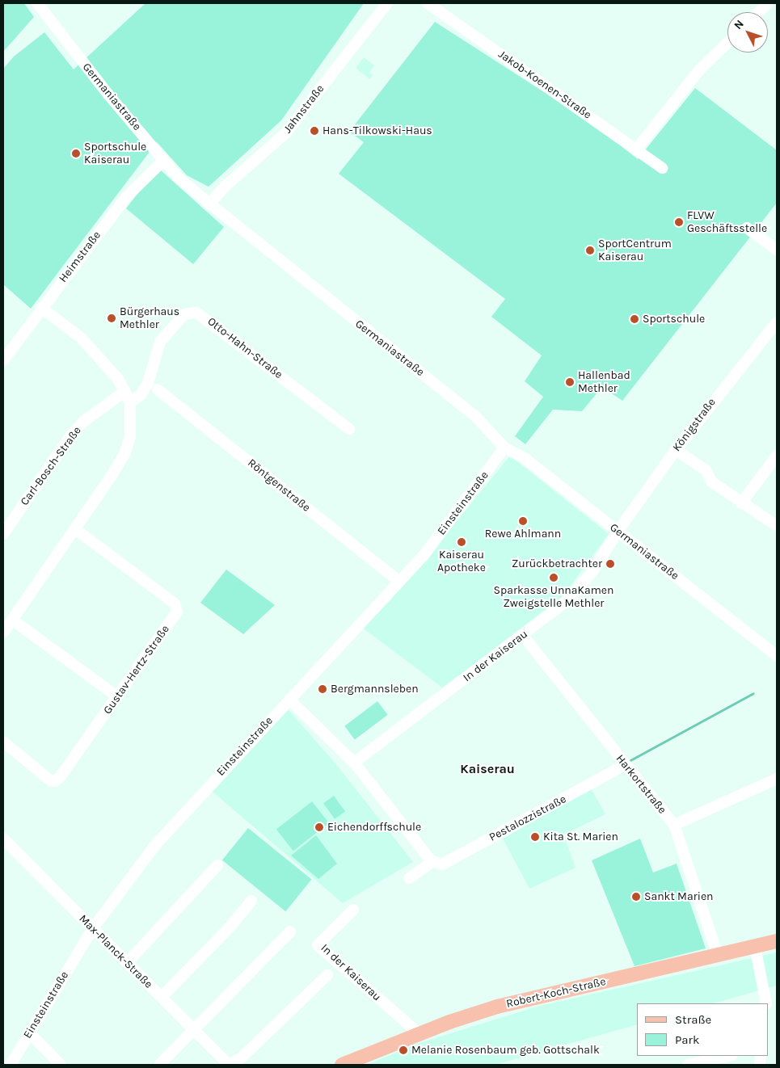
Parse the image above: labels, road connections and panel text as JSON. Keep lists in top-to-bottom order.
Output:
{
  "streets": {
    "main road": ["Robert-Koch-Straße"],
    "street": [
      "Jakob-Koenen-Straße",
      "Germaniastraße",
      "Jahnstraße",
      "Heimstraße",
      "Otto-Hahn-Straße",
      "Königstraße",
      "Carl-Bosch-Straße",
      "Röntgenstraße",
      "Einsteinstraße",
      "In der Kaiserau",
      "Gustav-Hertz-Straße",
      "Harkortstraße",
      "Pestalozzistraße",
      "Max-Planck-Straße"
    ]
  },
  "crossings": [
    ["Germaniastraße", "Jahnstraße"],
    ["Germaniastraße", "Heimstraße"],
    ["Germaniastraße", "Königstraße"],
    ["Germaniastraße", "Einsteinstraße"],
    ["Germaniastraße", "In der Kaiserau"],
    ["Königstraße", "In der Kaiserau"],
    ["Röntgenstraße", "Einsteinstraße"],
    ["Einsteinstraße", "Max-Planck-Straße"],
    ["In der Kaiserau", "Harkortstraße"],
    ["In der Kaiserau", "Robert-Koch-Straße"],
    ["Harkortstraße", "Pestalozzistraße"],
    ["Harkortstraße", "Robert-Koch-Straße"]
  ],
  "districts": ["Kaiserau"],
  "places": [
    "Hans-Tilkowski-Haus",
    "Sportschule Kaiserau",
    "FLVW Geschäftsstelle",
    "SportCentrum Kaiserau",
    "Bürgerhaus Methler",
    "Sportschule",
    "Hallenbad Methler",
    "Rewe Ahlmann",
    "Kaiserau Apotheke",
    "Zurückbetrachter",
    "Sparkasse UnnaKamen Zweigstelle Methler",
    "Bergmannsleben",
    "Eichendorffschule",
    "Kita St. Marien",
    "Sankt Marien",
    "Melanie Rosenbaum geb. Gottschalk"
  ],
  "legend": ["Straße", "Park"],
  "north": "top left"
}
